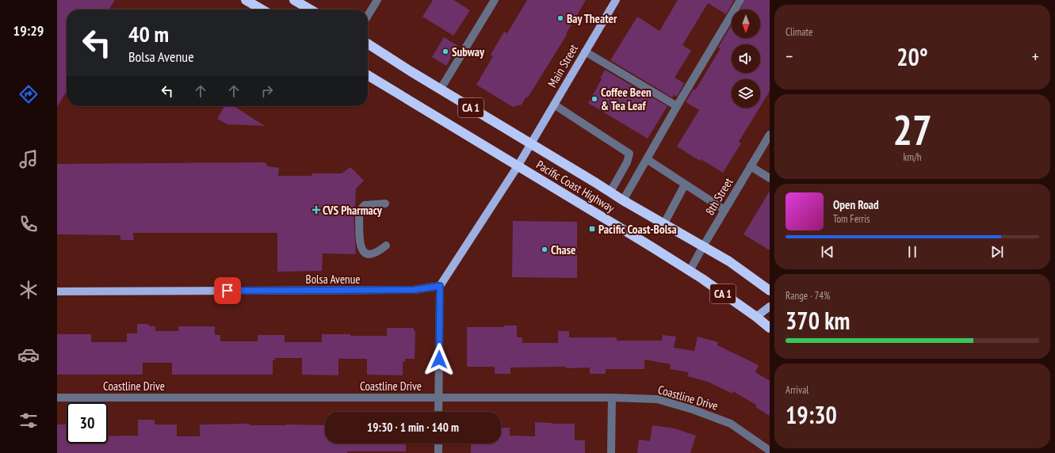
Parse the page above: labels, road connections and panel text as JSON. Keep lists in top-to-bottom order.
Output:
{
  "streets": {
    "highway": ["CA 1", "Pacific Coast Highway"],
    "main road": ["Main Street", "Bolsa Avenue"],
    "street": ["8th Street", "Coastline Drive"]
  },
  "crossings": [
    ["Main Street", "Pacific Coast Highway"],
    ["Pacific Coast Highway", "8th Street"]
  ],
  "places": {
    "other": [
      "Bay Theater",
      "Subway",
      "Coffee Been & Tea Leaf",
      "Chase"
    ],
    "health": ["CVS Pharmacy"],
    "transit": ["Pacific Coast-Bolsa"]
  },
  "north": "bottom",
  "page": {
    "tabs": "19:29",
    "tile": [
      "Climate",
      ["27", "km/h"],
      ["Range · 74%", "370 km"],
      ["Arrival", "19:30"]
    ],
    "turn": ["40 m", "Bolsa Avenue"],
    "heat": ["−", "20°", "+"],
    "song": ["Open Road", "Tom Ferris"],
    "limit": "30",
    "trip": "19:30 · 1 min · 140 m"
  }
}
